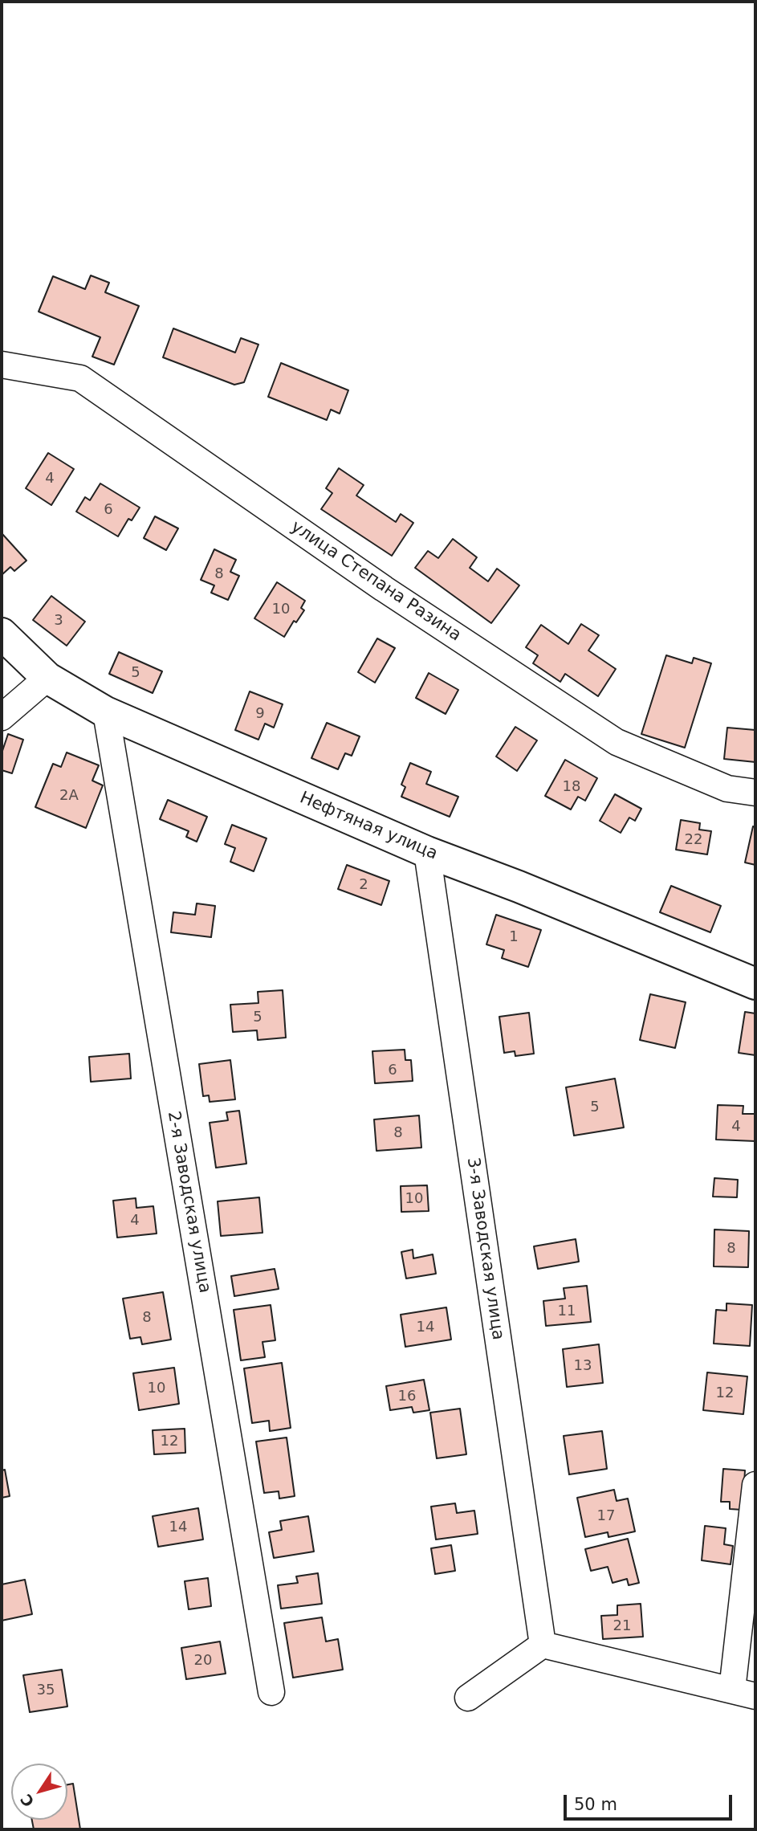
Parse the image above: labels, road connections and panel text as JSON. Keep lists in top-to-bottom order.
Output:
{
  "streets": {
    "main road": ["Нефтяная улица"],
    "street": ["улица Степана Разина", "2-я Заводская улица", "3-я Заводская улица"]
  },
  "crossings": [
    ["Нефтяная улица", "2-я Заводская улица"],
    ["Нефтяная улица", "3-я Заводская улица"]
  ],
  "house_numbers": [
    "4",
    "6",
    "8",
    "10",
    "3",
    "5",
    "9",
    "18",
    "2А",
    "22",
    "2",
    "1",
    "5",
    "6",
    "5",
    "4",
    "8",
    "10",
    "4",
    "8",
    "11",
    "8",
    "14",
    "13",
    "10",
    "12",
    "16",
    "12",
    "17",
    "14",
    "21",
    "20",
    "35"
  ],
  "scale_bar": "50 m",
  "north": "bottom left"
}
